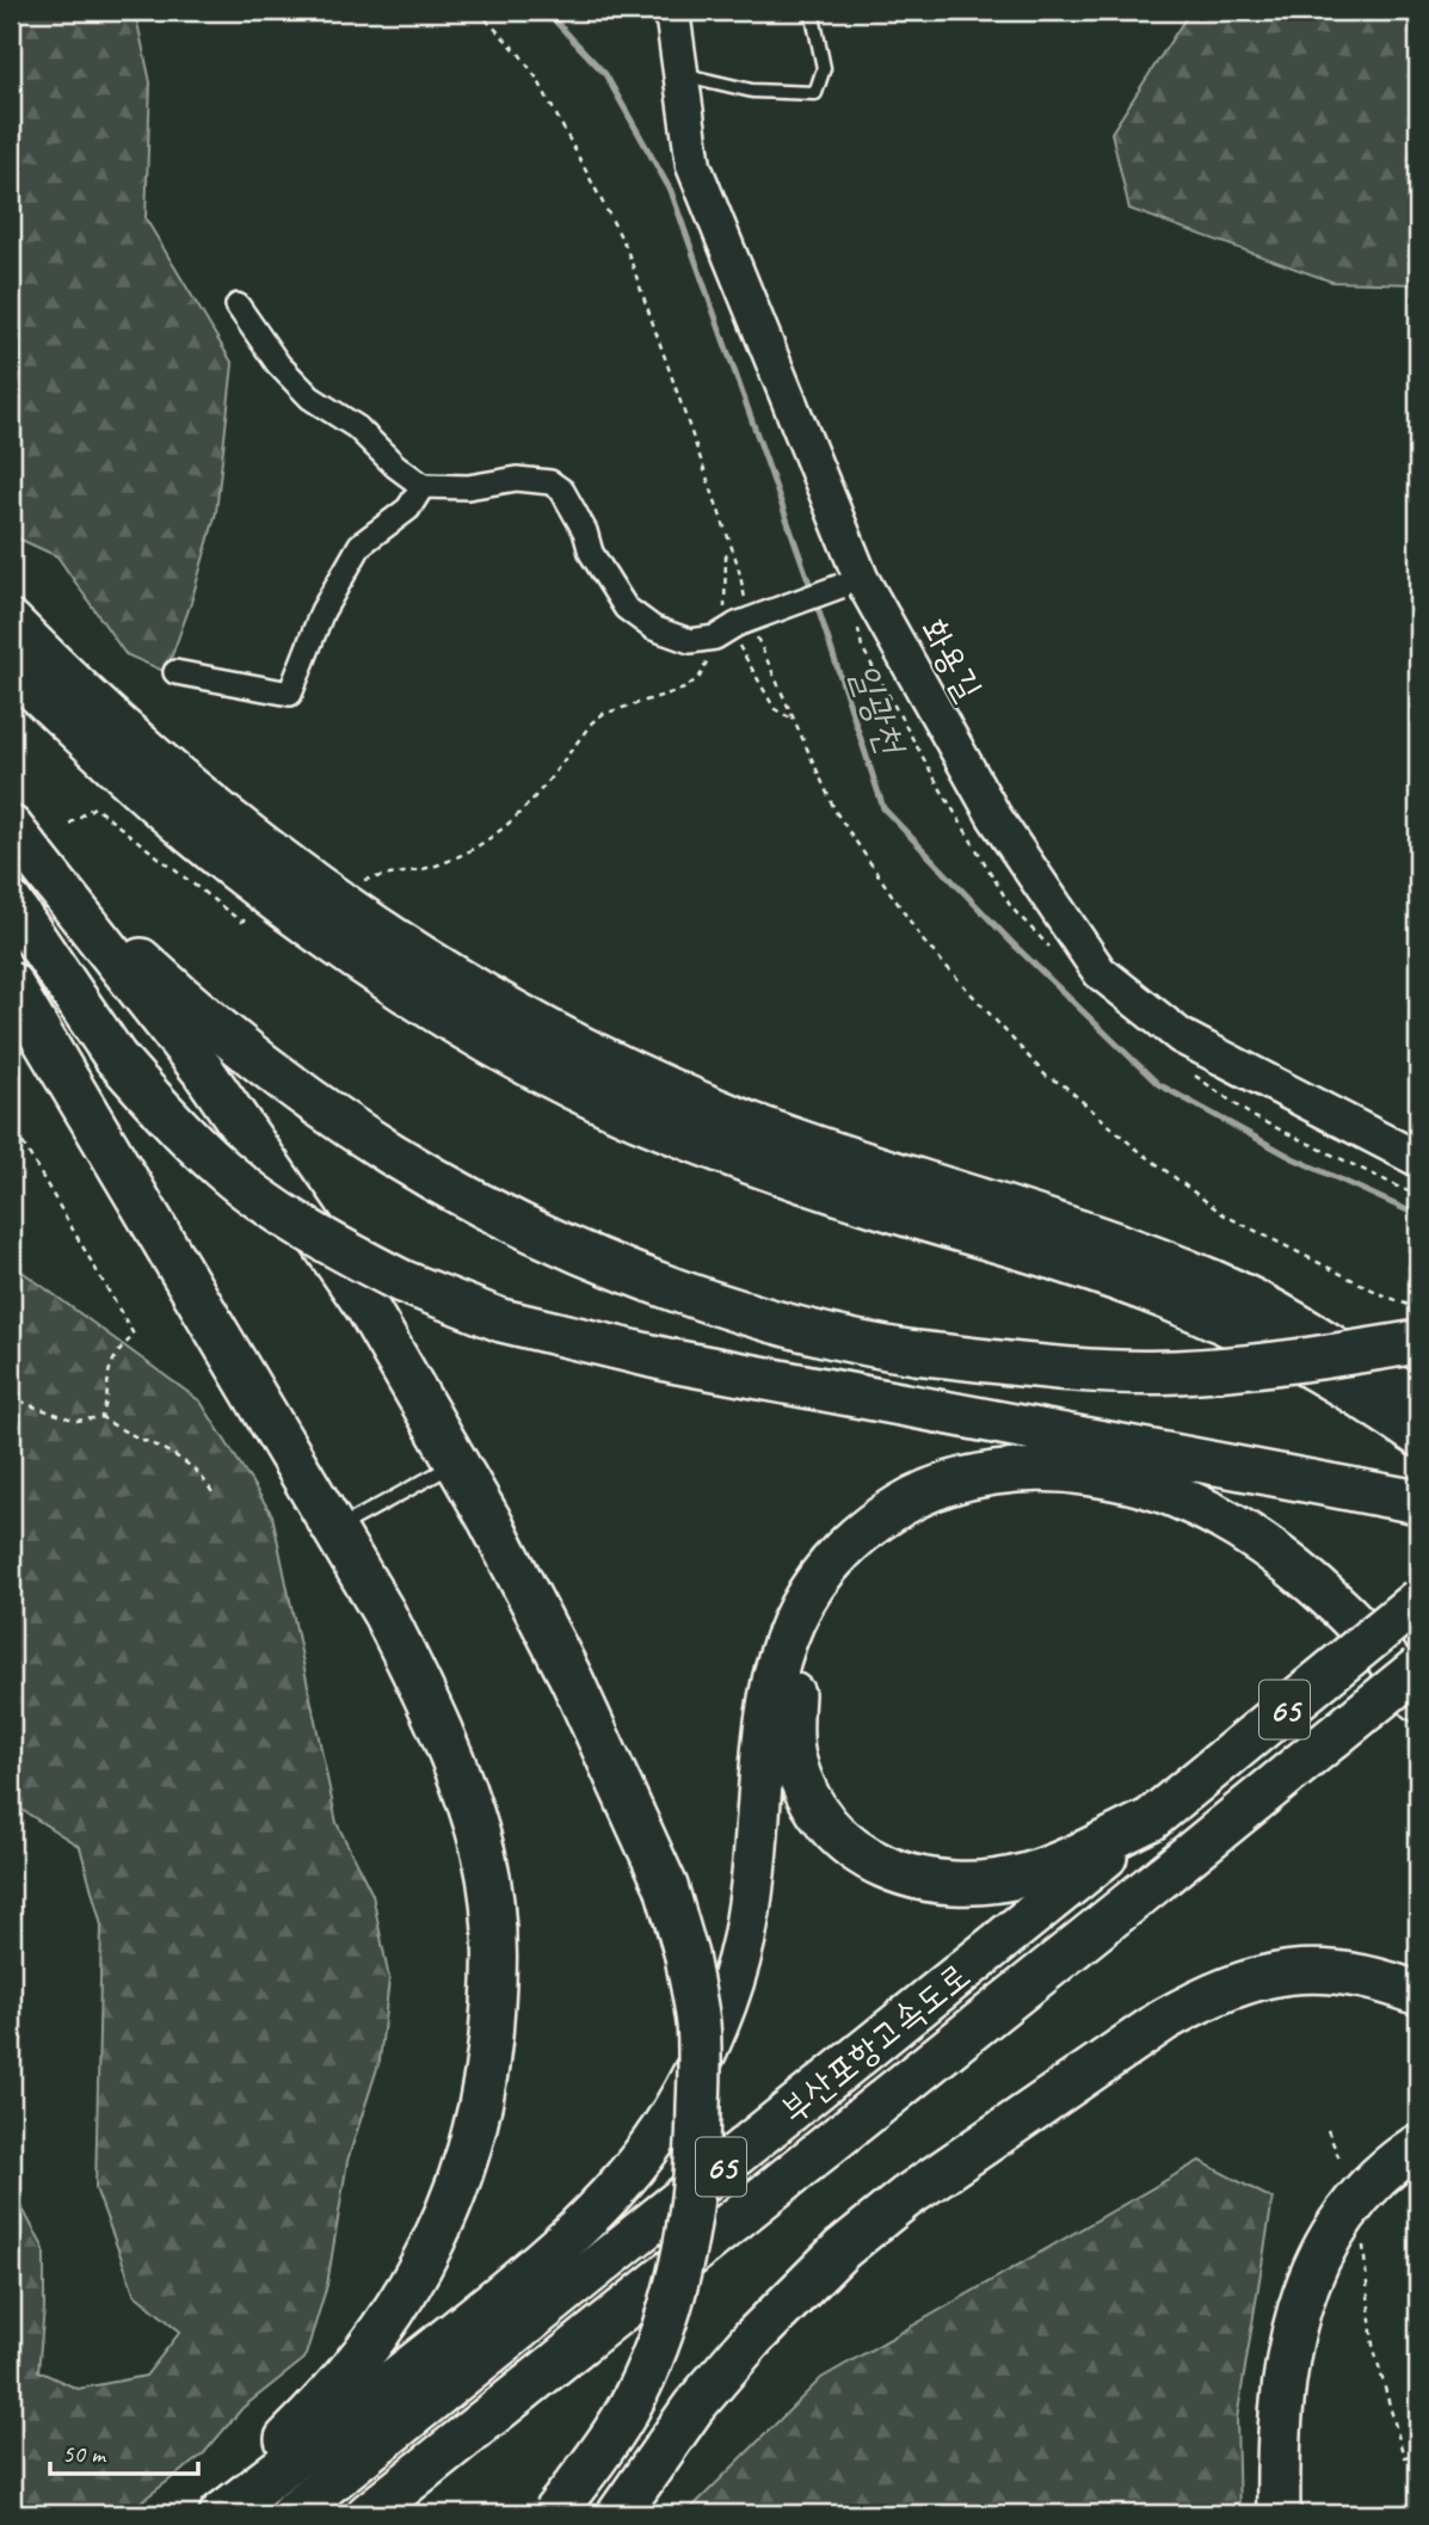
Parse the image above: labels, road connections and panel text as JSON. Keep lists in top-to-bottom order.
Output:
{
  "streets": {
    "highway": ["65", "부산포항고속도로"],
    "main road": ["화용길"]
  },
  "water": ["일광천"],
  "scale_bar": "50 m"
}
